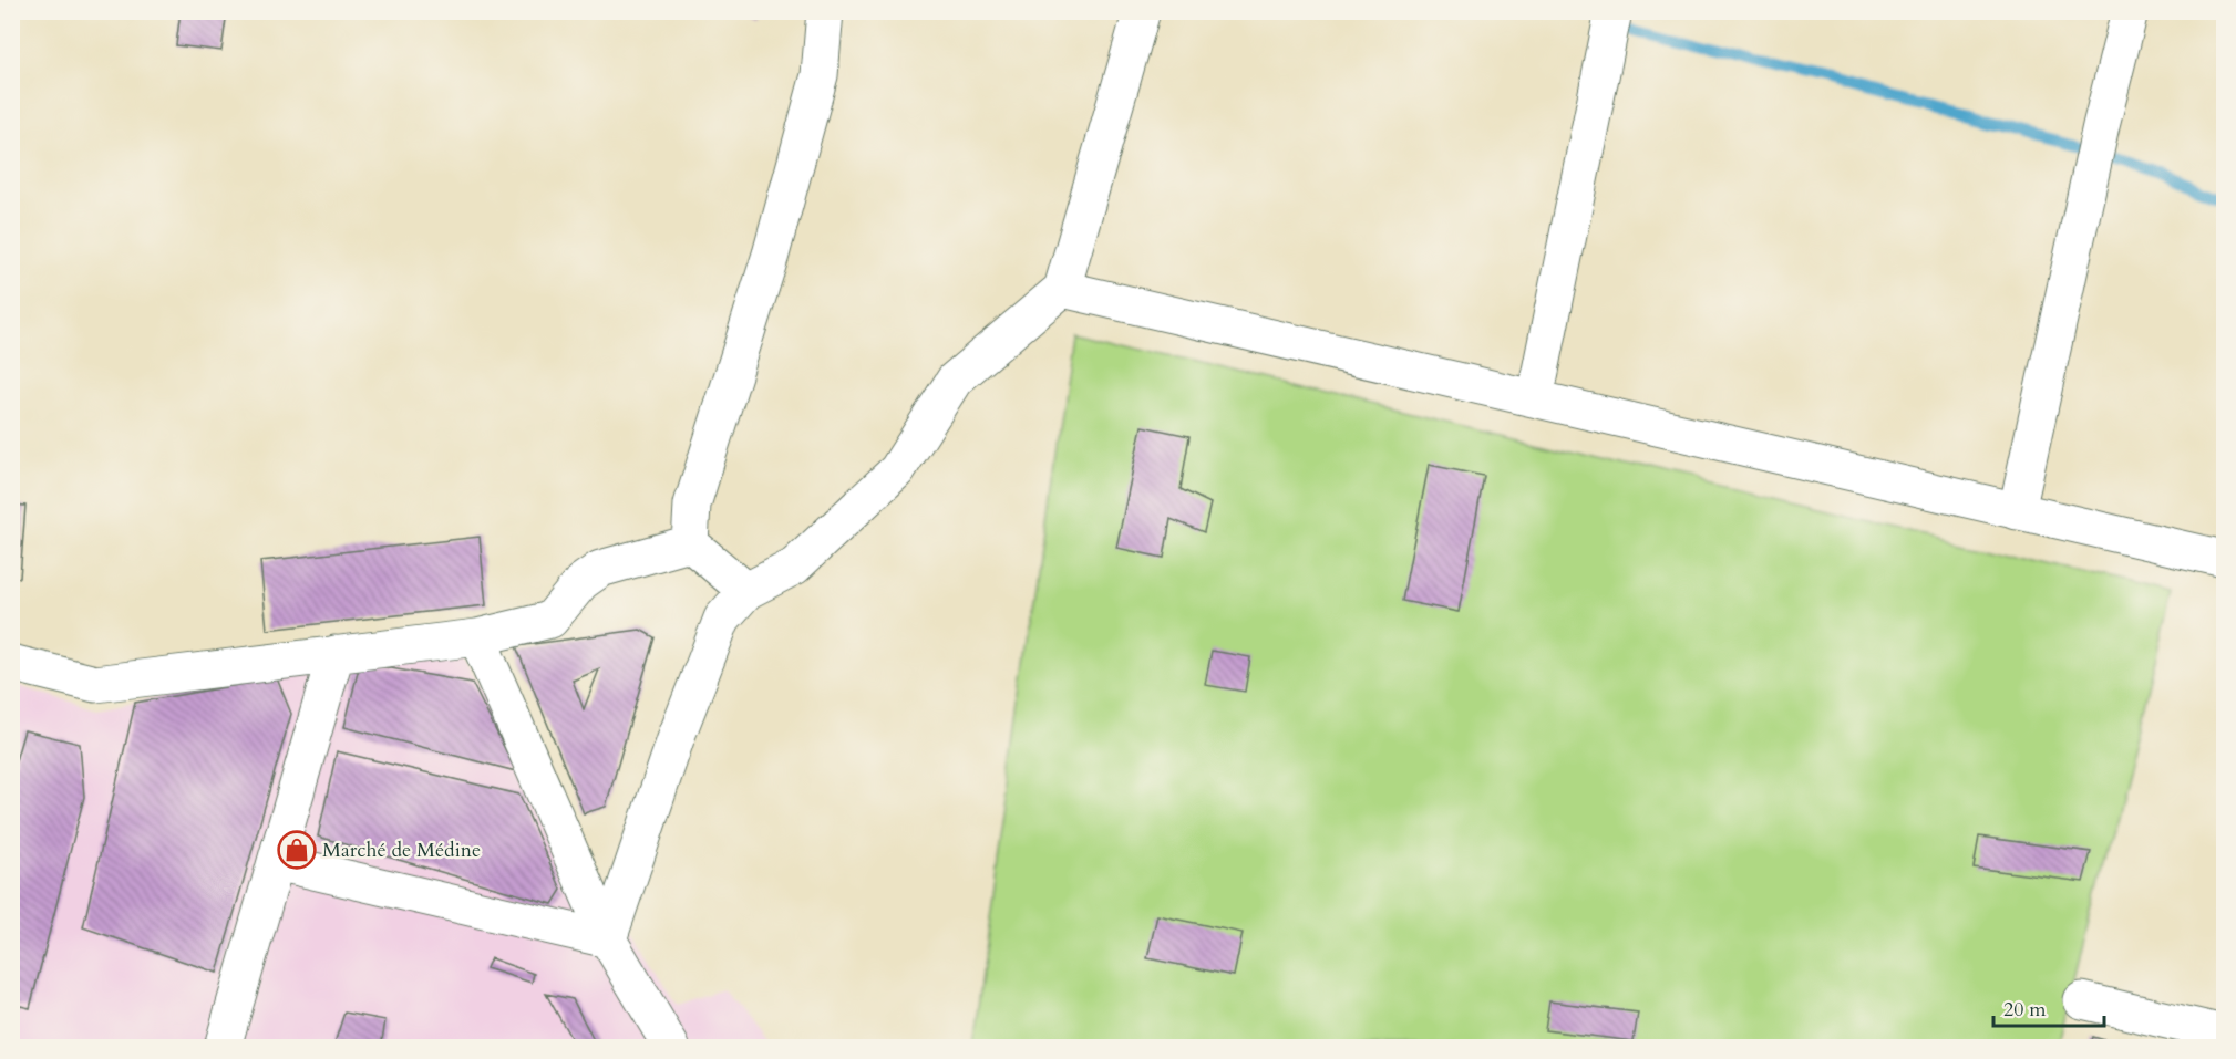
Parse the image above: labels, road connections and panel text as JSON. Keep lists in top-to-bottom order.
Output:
{
  "places": {
    "shop": ["Marché de Médine"]
  },
  "scale_bar": "20 m"
}
